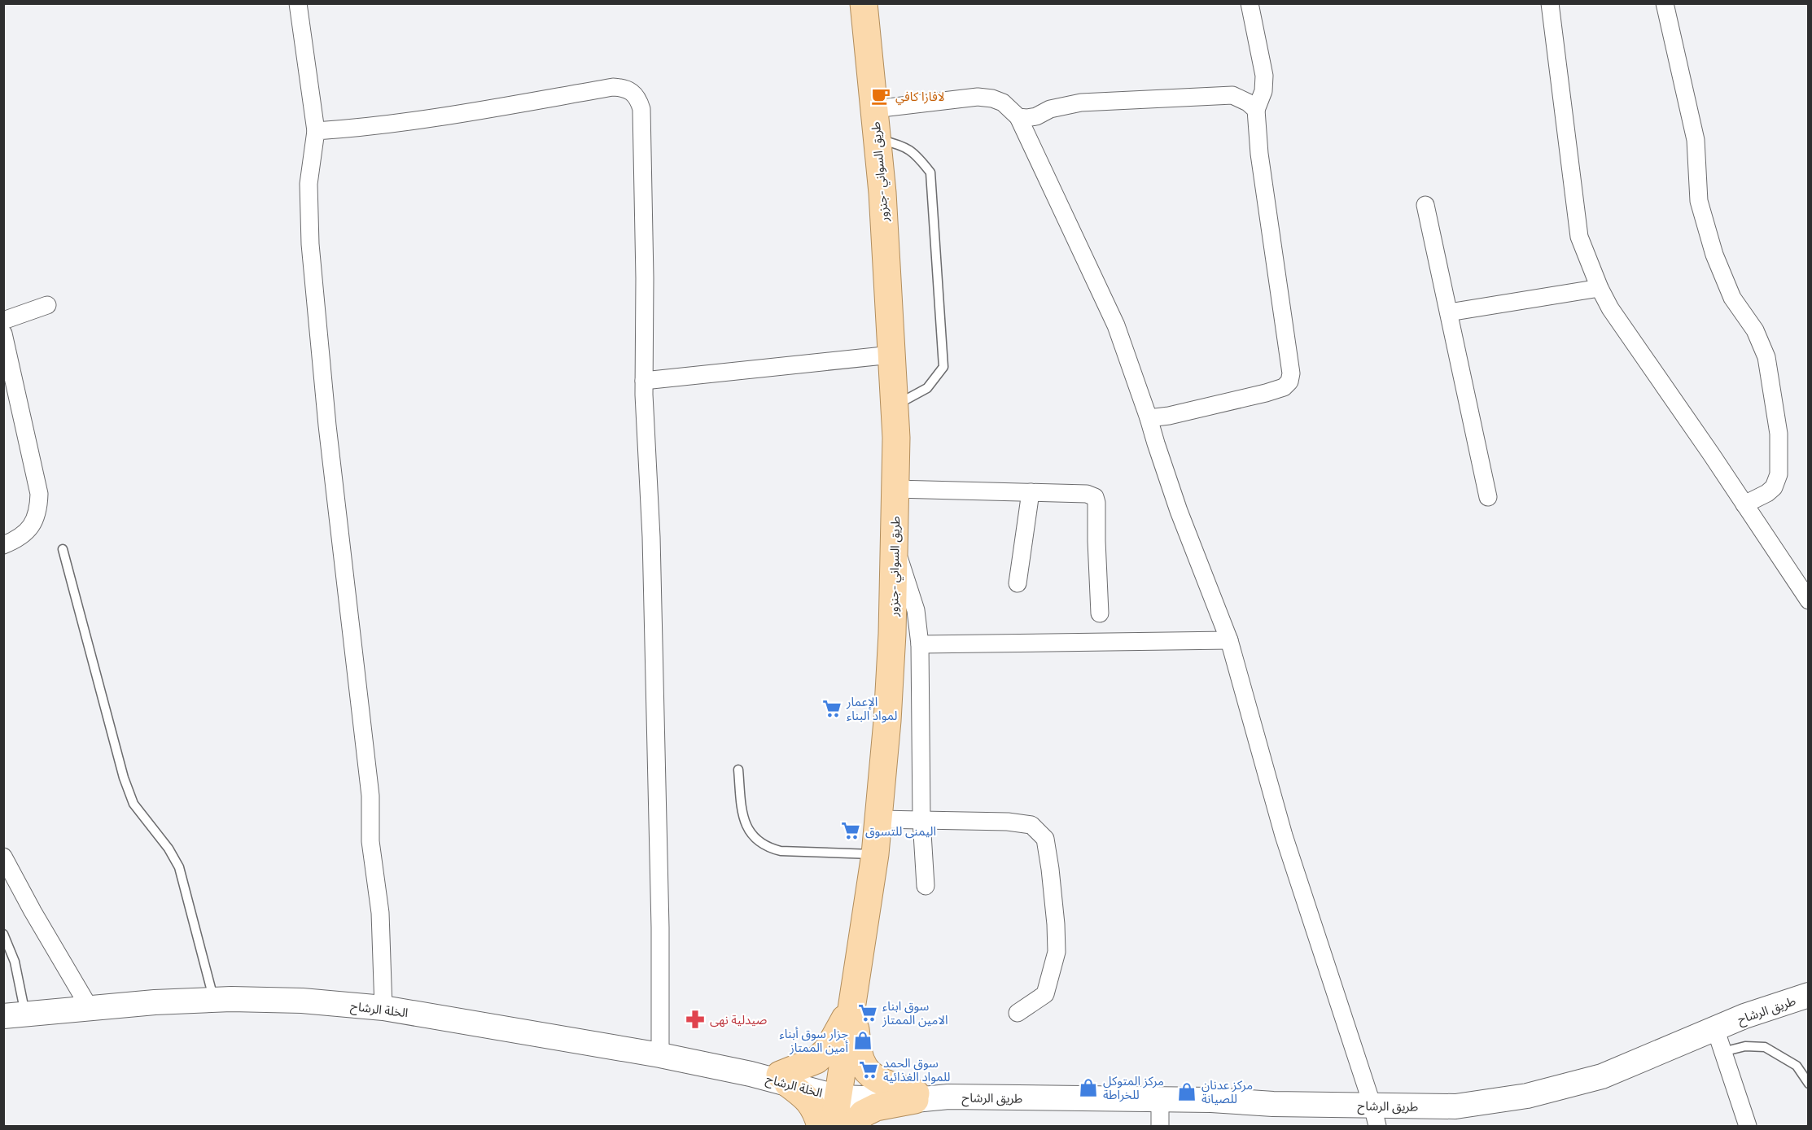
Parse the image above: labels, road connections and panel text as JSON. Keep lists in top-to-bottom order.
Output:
{
  "streets": {
    "main road": ["طريق السواني -جنزور", "الخلة الرشاح", "طريق الرشاح"]
  },
  "crossings": [
    ["طريق السواني -جنزور", "الخلة الرشاح"],
    ["طريق السواني -جنزور", "طريق الرشاح"],
    ["الخلة الرشاح", "طريق الرشاح"]
  ],
  "places": {
    "cafe": ["لافازا كافي"],
    "supermarket": [
      "الإعمار لمواد البناء",
      "اليمنى للتسوق",
      "سوق ابناء الامين الممتاز",
      "سوق الحمد للمواد الغذائية"
    ],
    "pharmacy": ["صيدلية نهى"],
    "shop": ["جزار سوق أبناء أمين الممتاز", "مركز المتوكل للخراطة", "مركز عدنان للصيانة"]
  }
}
